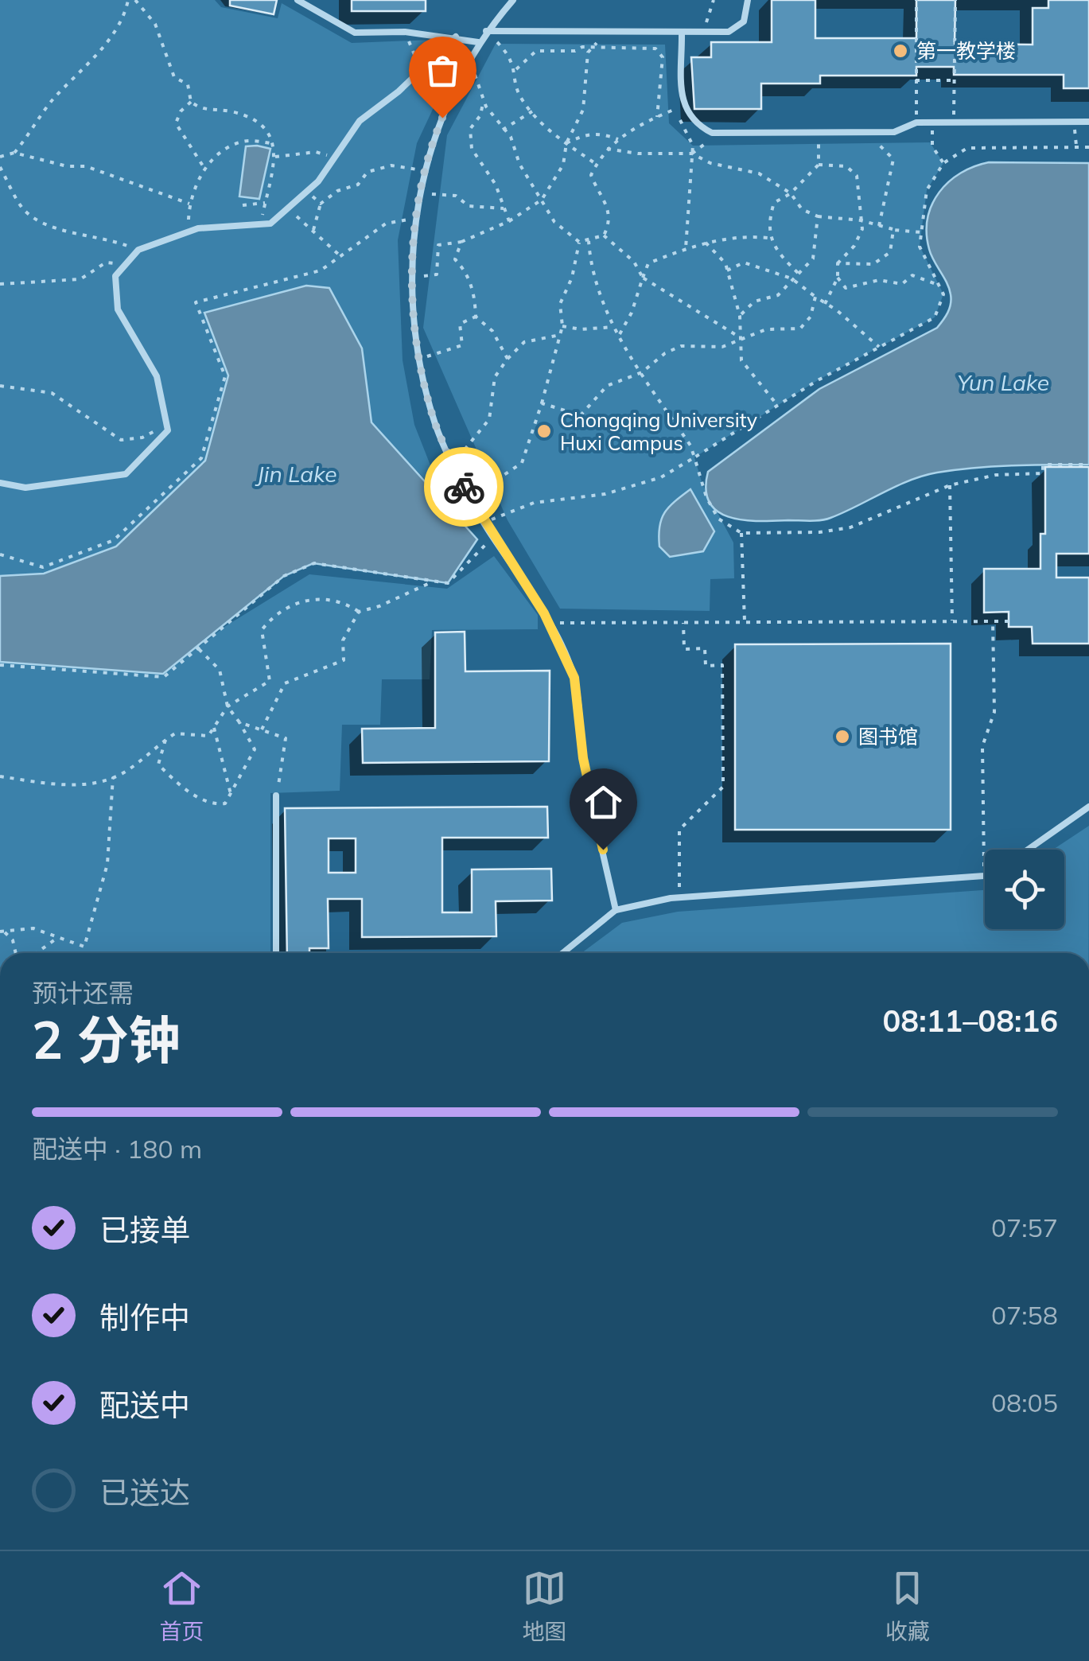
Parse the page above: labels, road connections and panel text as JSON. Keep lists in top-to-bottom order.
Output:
{
  "water": ["Yun Lake", "Jin Lake"],
  "places": ["第一教学楼", "Chongqing University Huxi Campus", "图书馆"],
  "page": {
    "heading": ["2 分钟", "预计还需", "08:11–08:16"],
    "bar": "配送中 · 180 m",
    "list": [
      ["已接单", "07:57"],
      ["制作中", "07:58"],
      ["配送中", "08:05"],
      "已送达"
    ],
    "tabs": ["首页", "地图", "收藏"]
  }
}
